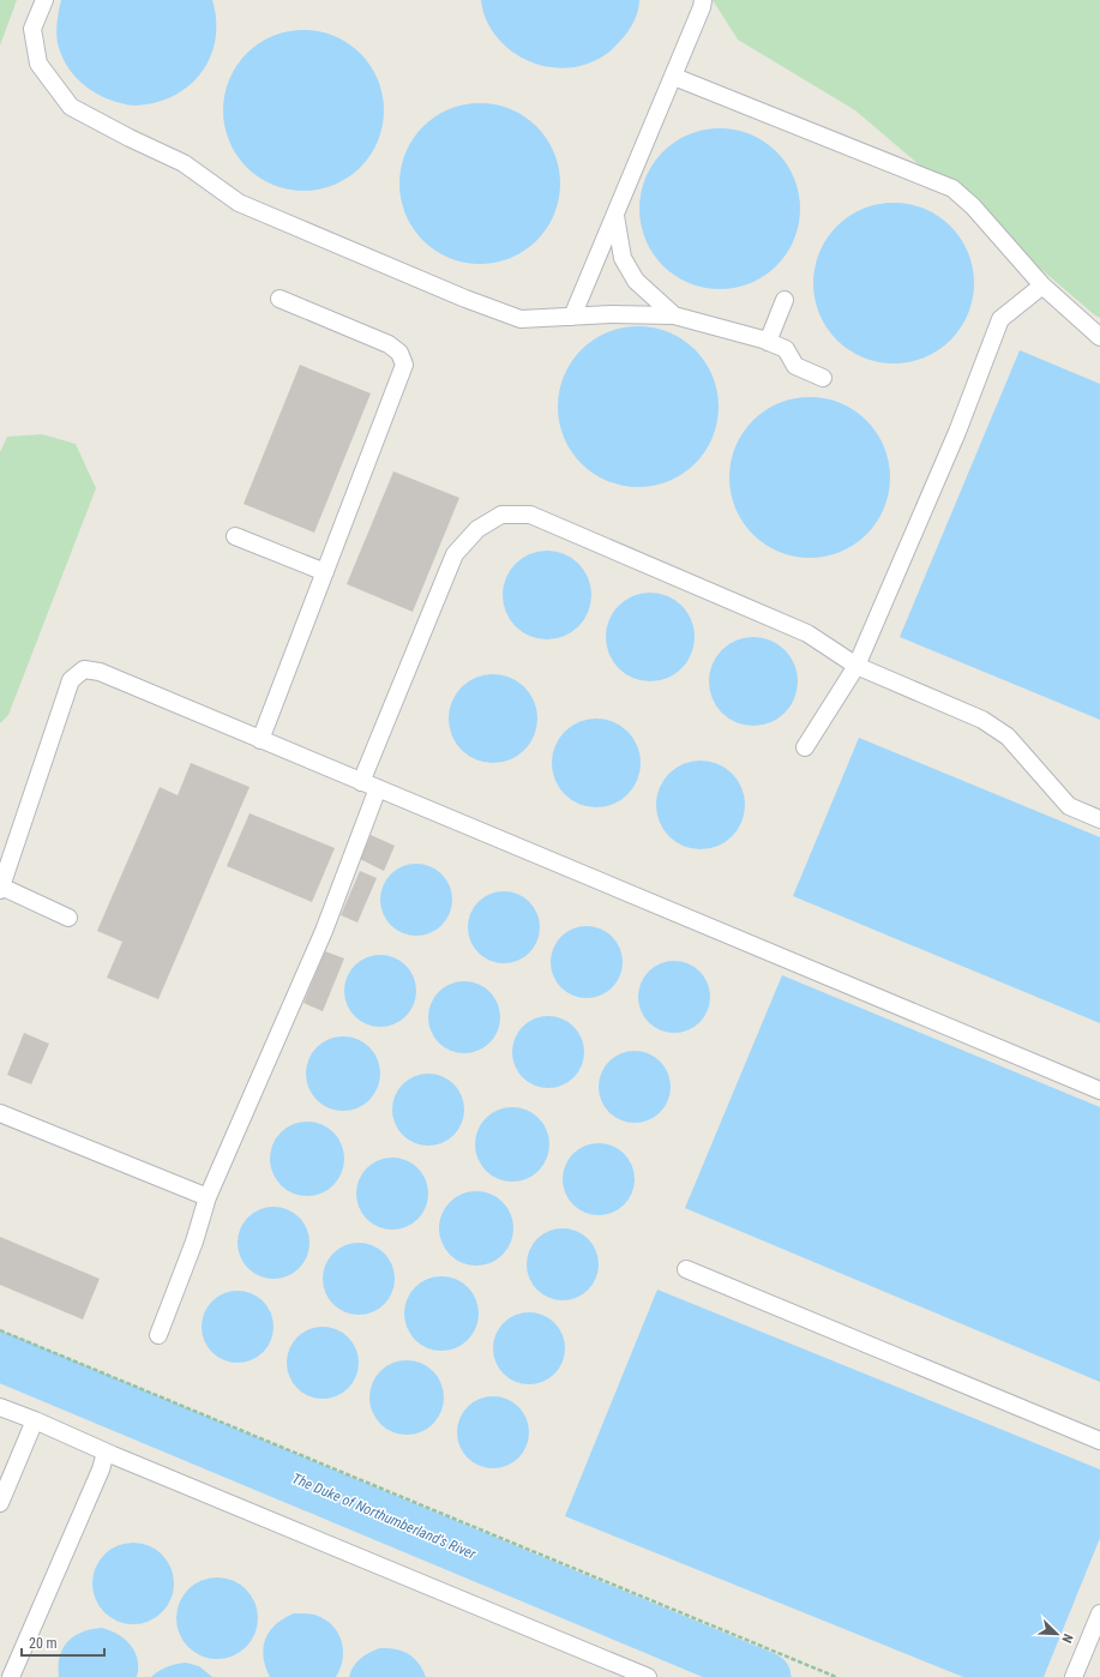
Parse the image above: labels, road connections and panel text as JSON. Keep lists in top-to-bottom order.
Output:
{
  "water": ["The Duke of Northumberland's River"],
  "scale_bar": "20 m",
  "north": "bottom right"
}
